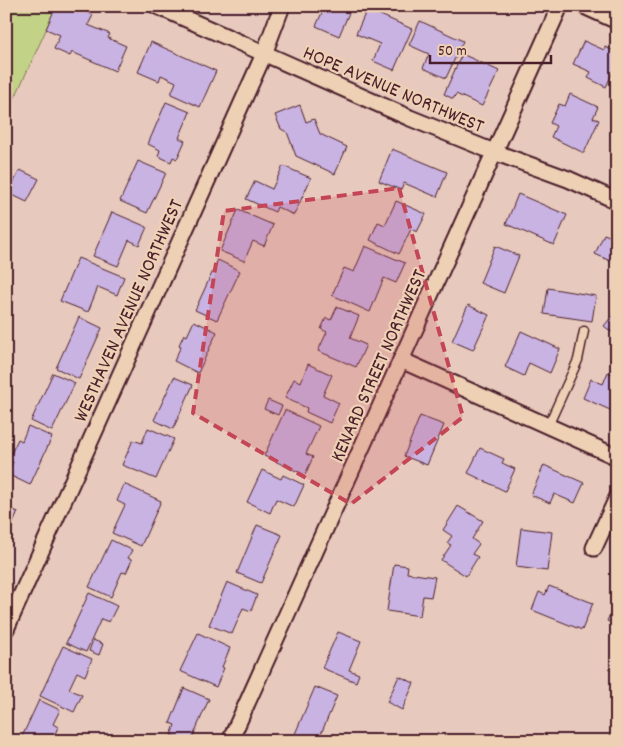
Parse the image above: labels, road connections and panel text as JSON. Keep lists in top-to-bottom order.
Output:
{
  "streets": {
    "street": ["HOPE AVENUE NORTHWEST", "WESTHAVEN AVENUE NORTHWEST", "KENARD STREET NORTHWEST"]
  },
  "crossings": [
    ["HOPE AVENUE NORTHWEST", "WESTHAVEN AVENUE NORTHWEST"],
    ["HOPE AVENUE NORTHWEST", "KENARD STREET NORTHWEST"]
  ],
  "scale_bar": "50 m"
}
